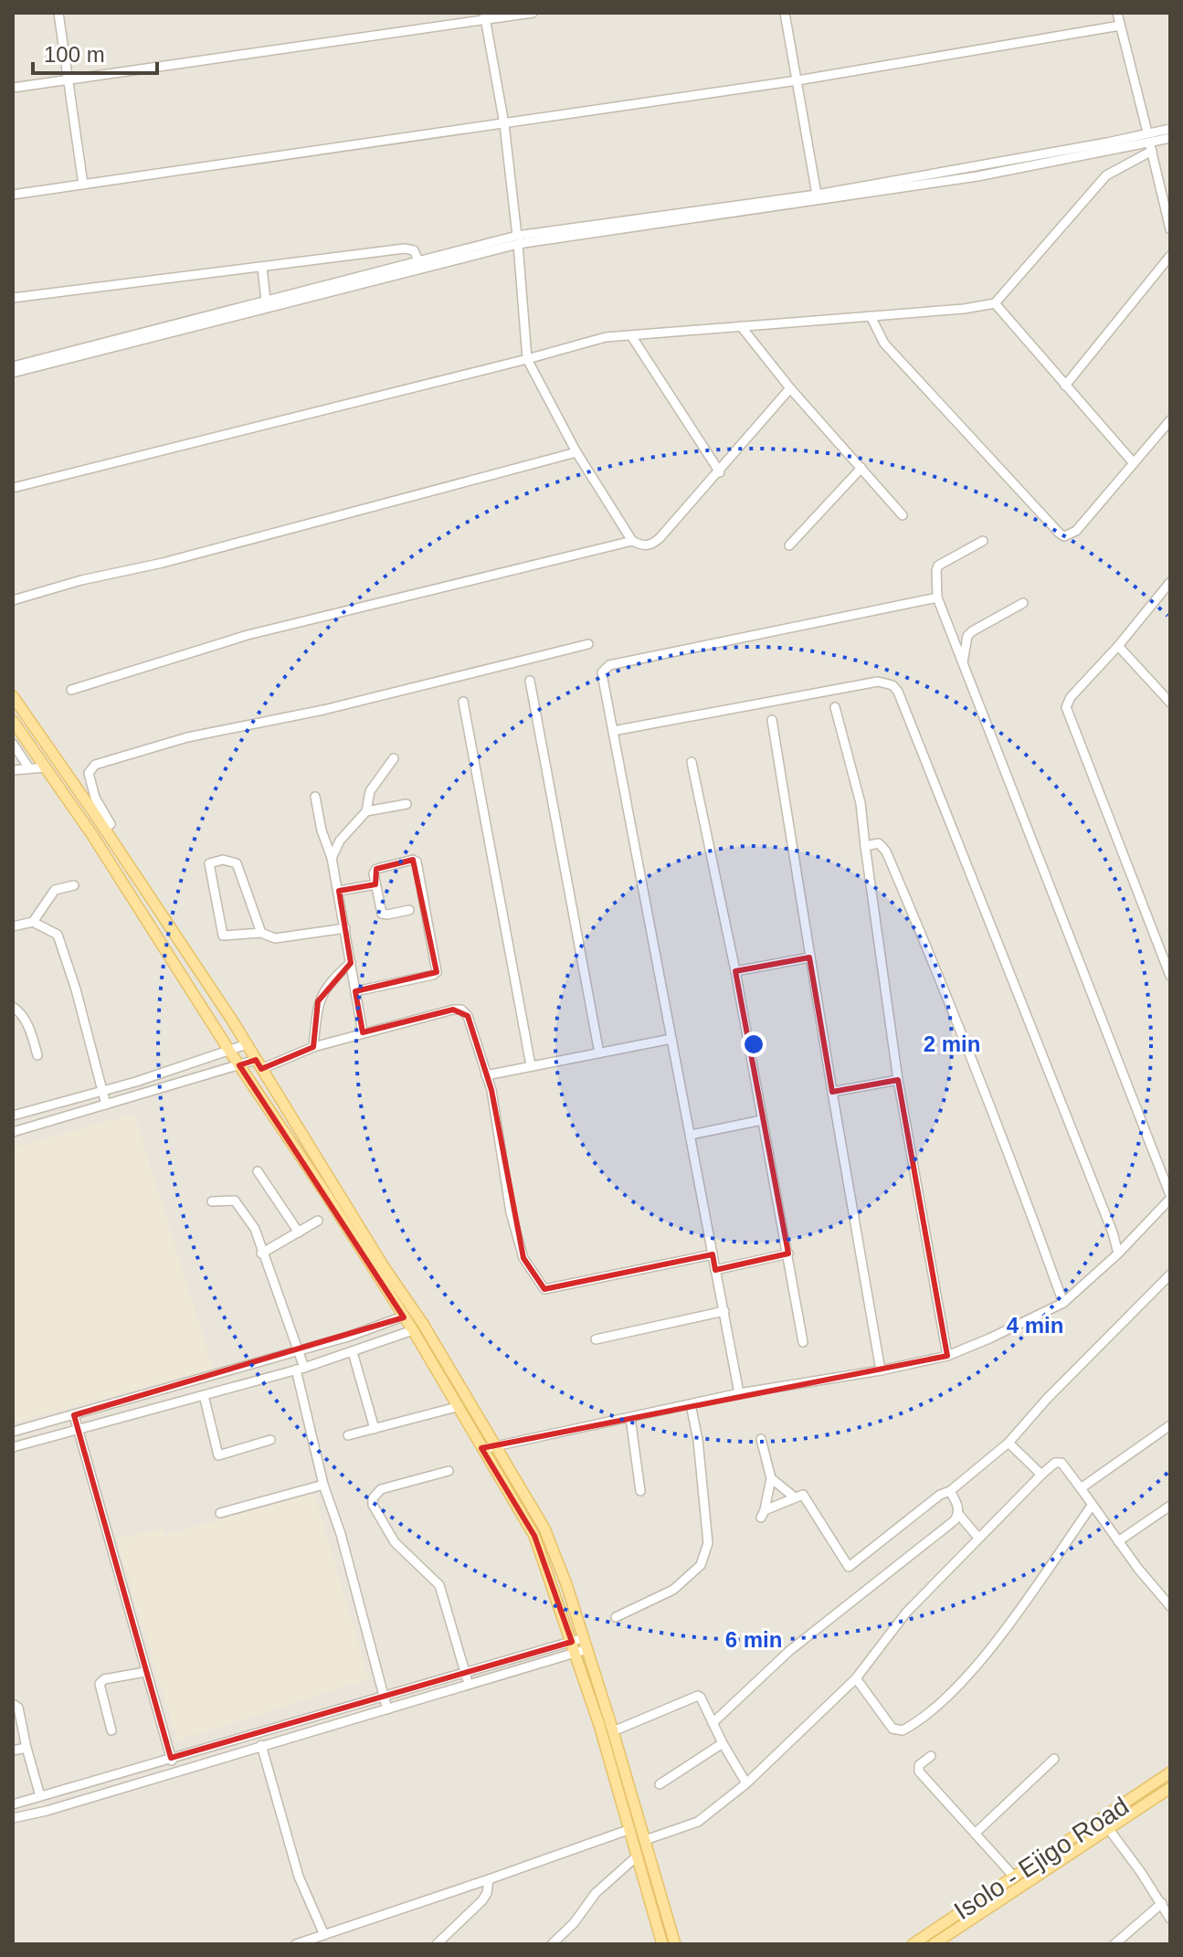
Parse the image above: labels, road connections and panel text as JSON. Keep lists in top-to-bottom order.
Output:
{
  "streets": {
    "main road": ["Isolo - Ejigo Road"]
  },
  "scale_bar": "100 m",
  "rings": ["2 min", "4 min", "6 min"]
}
